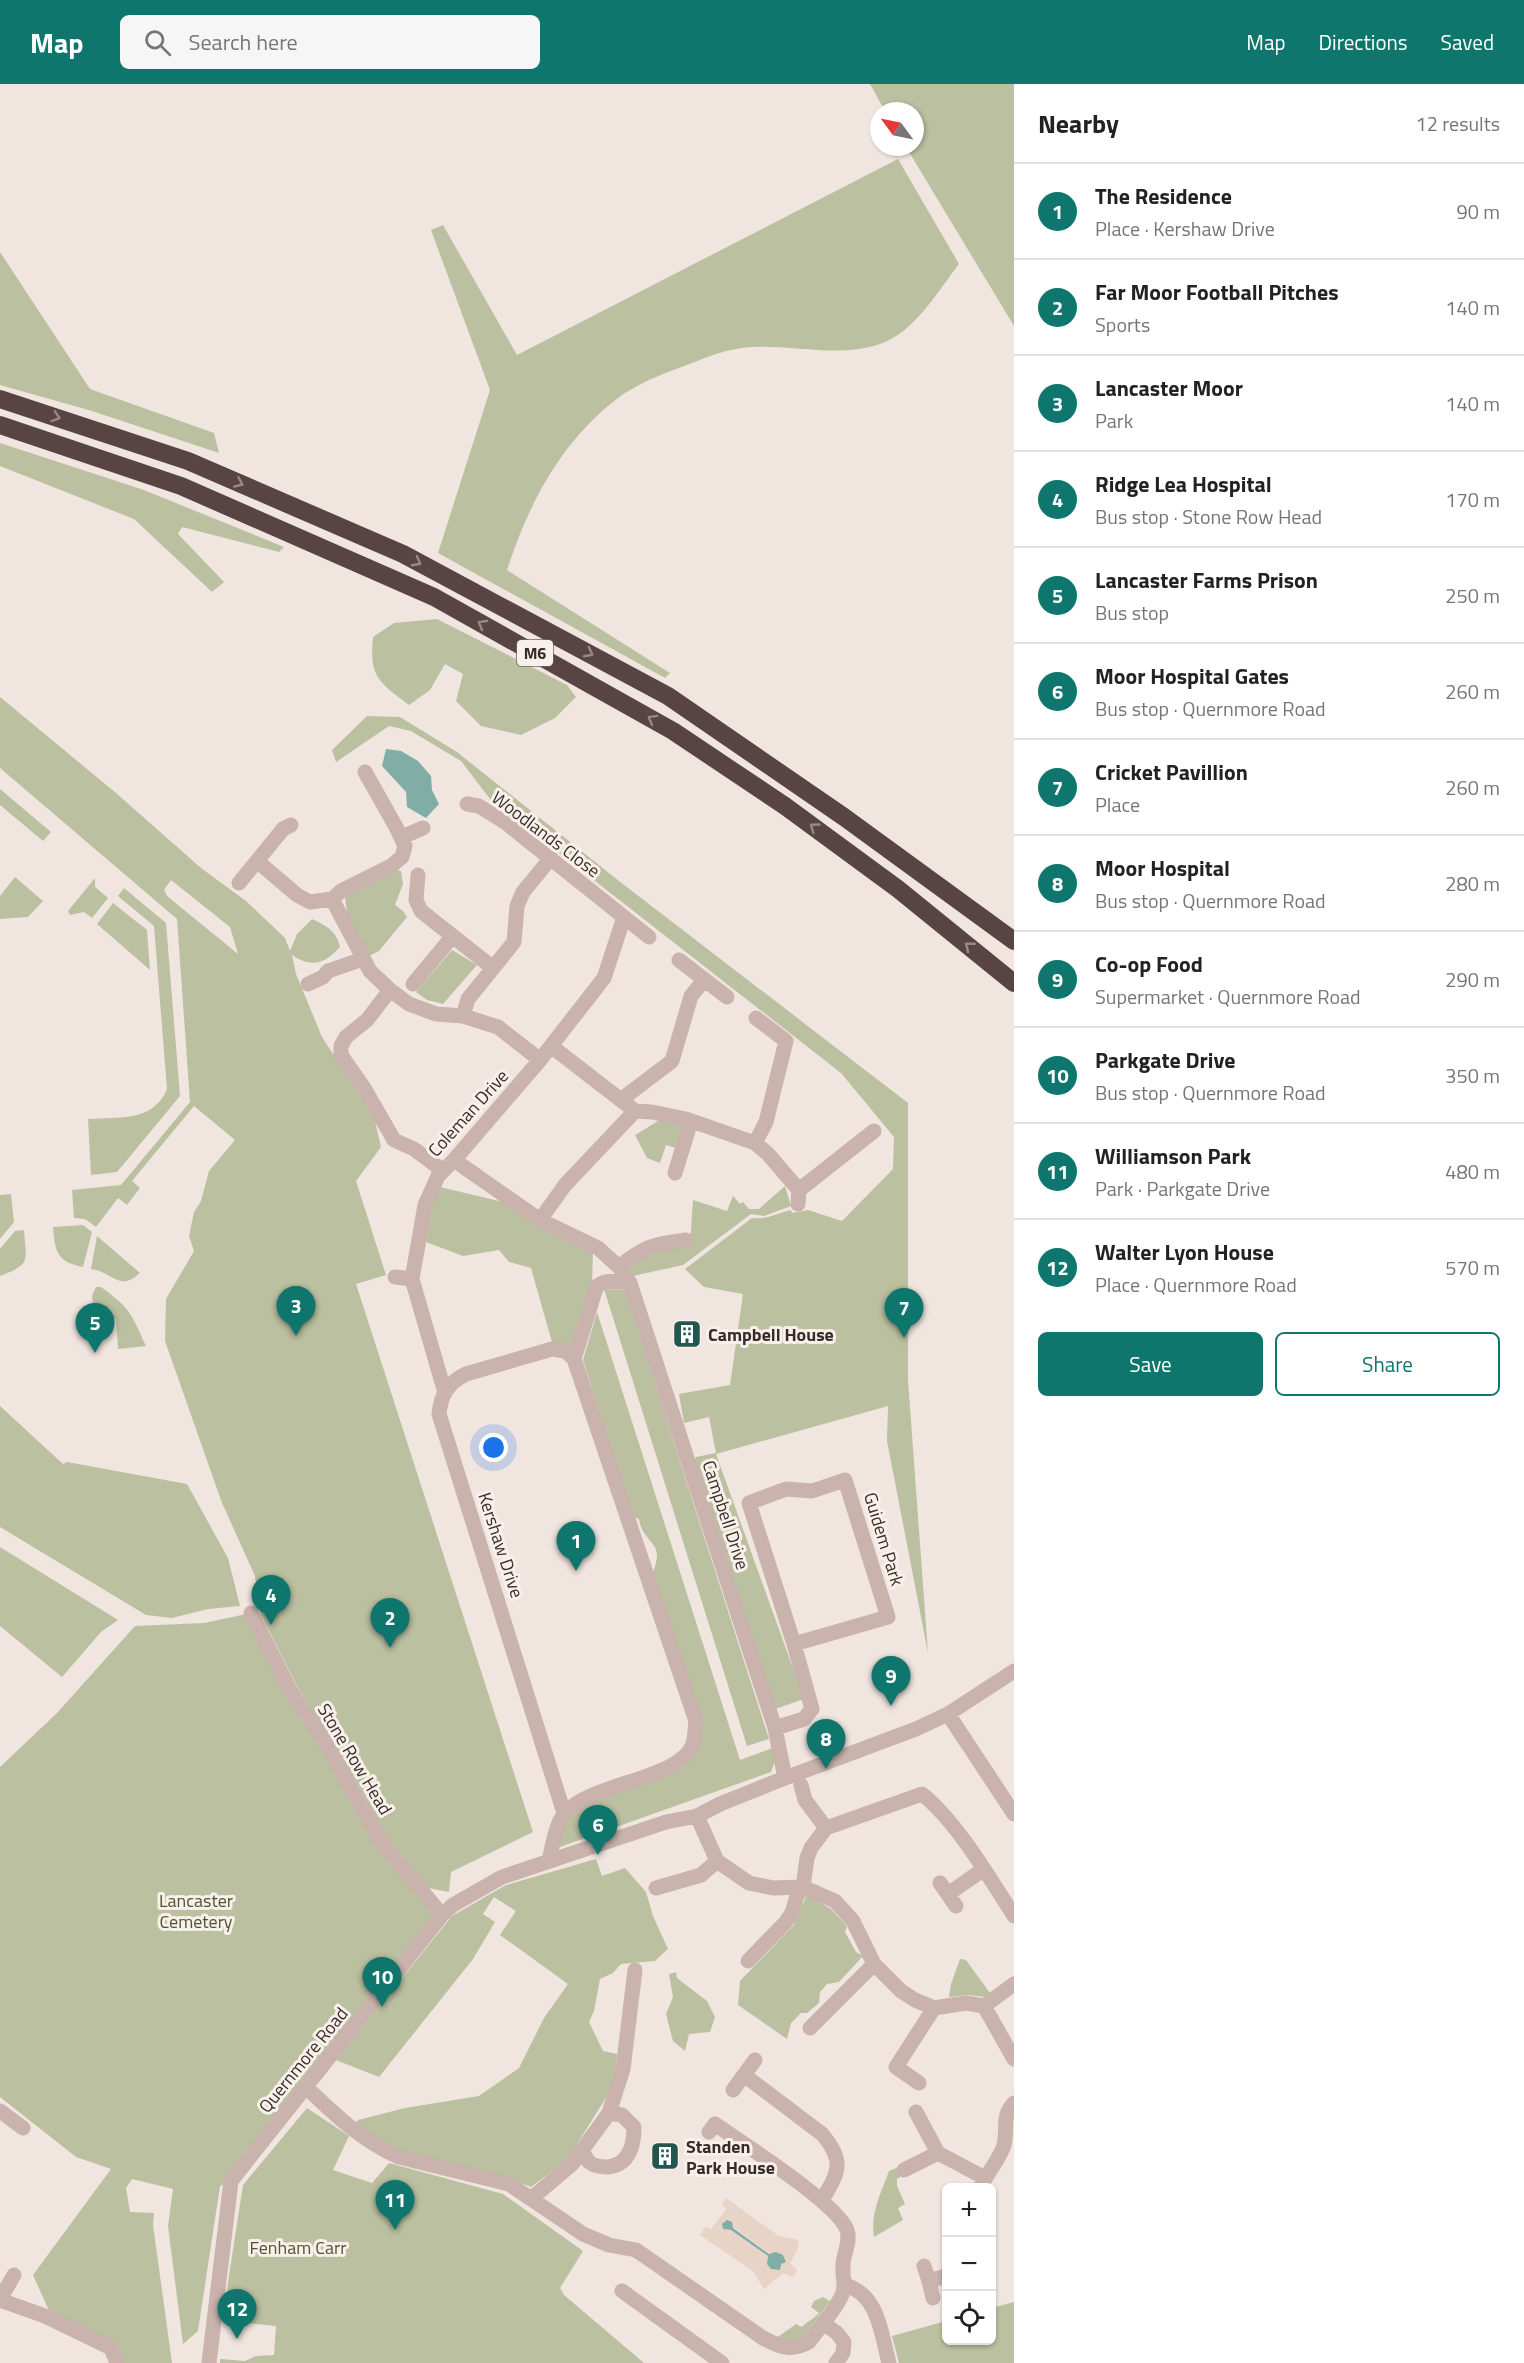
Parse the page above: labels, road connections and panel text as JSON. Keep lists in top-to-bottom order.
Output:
{
  "streets": {
    "highway": ["M6"],
    "street": [
      "Woodlands Close",
      "Coleman Drive",
      "Campbell Drive",
      "Guidem Park",
      "Kershaw Drive",
      "Stone Row Head",
      "Quernmore Road"
    ]
  },
  "crossings": [
    ["Woodlands Close", "Coleman Drive"],
    ["Coleman Drive", "Campbell Drive"],
    ["Coleman Drive", "Kershaw Drive"],
    ["Campbell Drive", "Guidem Park"],
    ["Campbell Drive", "Quernmore Road"],
    ["Stone Row Head", "Quernmore Road"]
  ],
  "parks": ["Lancaster Cemetery", "Fenham Carr"],
  "places": {
    "building": ["Campbell House", "Standen Park House"]
  },
  "north": "top left",
  "page": {
    "header": "Map",
    "search": "Search here",
    "nav": ["Map", "Directions", "Saved"],
    "heading": ["Nearby", "12 results"],
    "list": [
      {
        "mark": "1",
        "name": "The Residence",
        "note": "Place · Kershaw Drive",
        "value": "90 m"
      },
      {
        "mark": "2",
        "name": "Far Moor Football Pitches",
        "note": "Sports",
        "value": "140 m"
      },
      {
        "mark": "3",
        "name": "Lancaster Moor",
        "note": "Park",
        "value": "140 m"
      },
      {
        "mark": "4",
        "name": "Ridge Lea Hospital",
        "note": "Bus stop · Stone Row Head",
        "value": "170 m"
      },
      {
        "mark": "5",
        "name": "Lancaster Farms Prison",
        "note": "Bus stop",
        "value": "250 m"
      },
      {
        "mark": "6",
        "name": "Moor Hospital Gates",
        "note": "Bus stop · Quernmore Road",
        "value": "260 m"
      },
      {
        "mark": "7",
        "name": "Cricket Pavillion",
        "note": "Place",
        "value": "260 m"
      },
      {
        "mark": "8",
        "name": "Moor Hospital",
        "note": "Bus stop · Quernmore Road",
        "value": "280 m"
      },
      {
        "mark": "9",
        "name": "Co-op Food",
        "note": "Supermarket · Quernmore Road",
        "value": "290 m"
      },
      {
        "mark": "10",
        "name": "Parkgate Drive",
        "note": "Bus stop · Quernmore Road",
        "value": "350 m"
      },
      {
        "mark": "11",
        "name": "Williamson Park",
        "note": "Park · Parkgate Drive",
        "value": "480 m"
      },
      {
        "mark": "12",
        "name": "Walter Lyon House",
        "note": "Place · Quernmore Road",
        "value": "570 m"
      }
    ],
    "pins": [
      "3",
      "7",
      "5",
      "1",
      "4",
      "2",
      "9",
      "8",
      "6",
      "10",
      "11",
      "12"
    ],
    "buttons": ["Save", "Share"],
    "map_buttons": ["+", "−"]
  }
}
